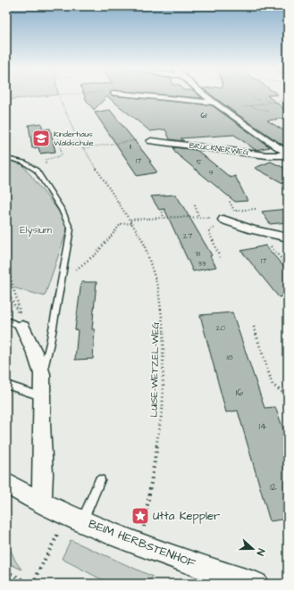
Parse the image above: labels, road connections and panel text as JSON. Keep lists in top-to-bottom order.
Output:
{
  "streets": {
    "street": ["BRUCKNERWEG", "BEIM HERBSTENHOF"],
    "path": ["LUISE-WETZEL-WEG"]
  },
  "crossings": [
    ["LUISE-WETZEL-WEG", "BEIM HERBSTENHOF"]
  ],
  "parks": ["Elysium"],
  "places": {
    "school or university": ["Kinderhaus Waldschule"],
    "place": ["Utta Keppler"]
  },
  "house_numbers": [
    "61",
    "11",
    "17",
    "5",
    "9",
    "27",
    "31",
    "17",
    "33",
    "20",
    "18",
    "16",
    "14",
    "12"
  ],
  "north": "right"
}
